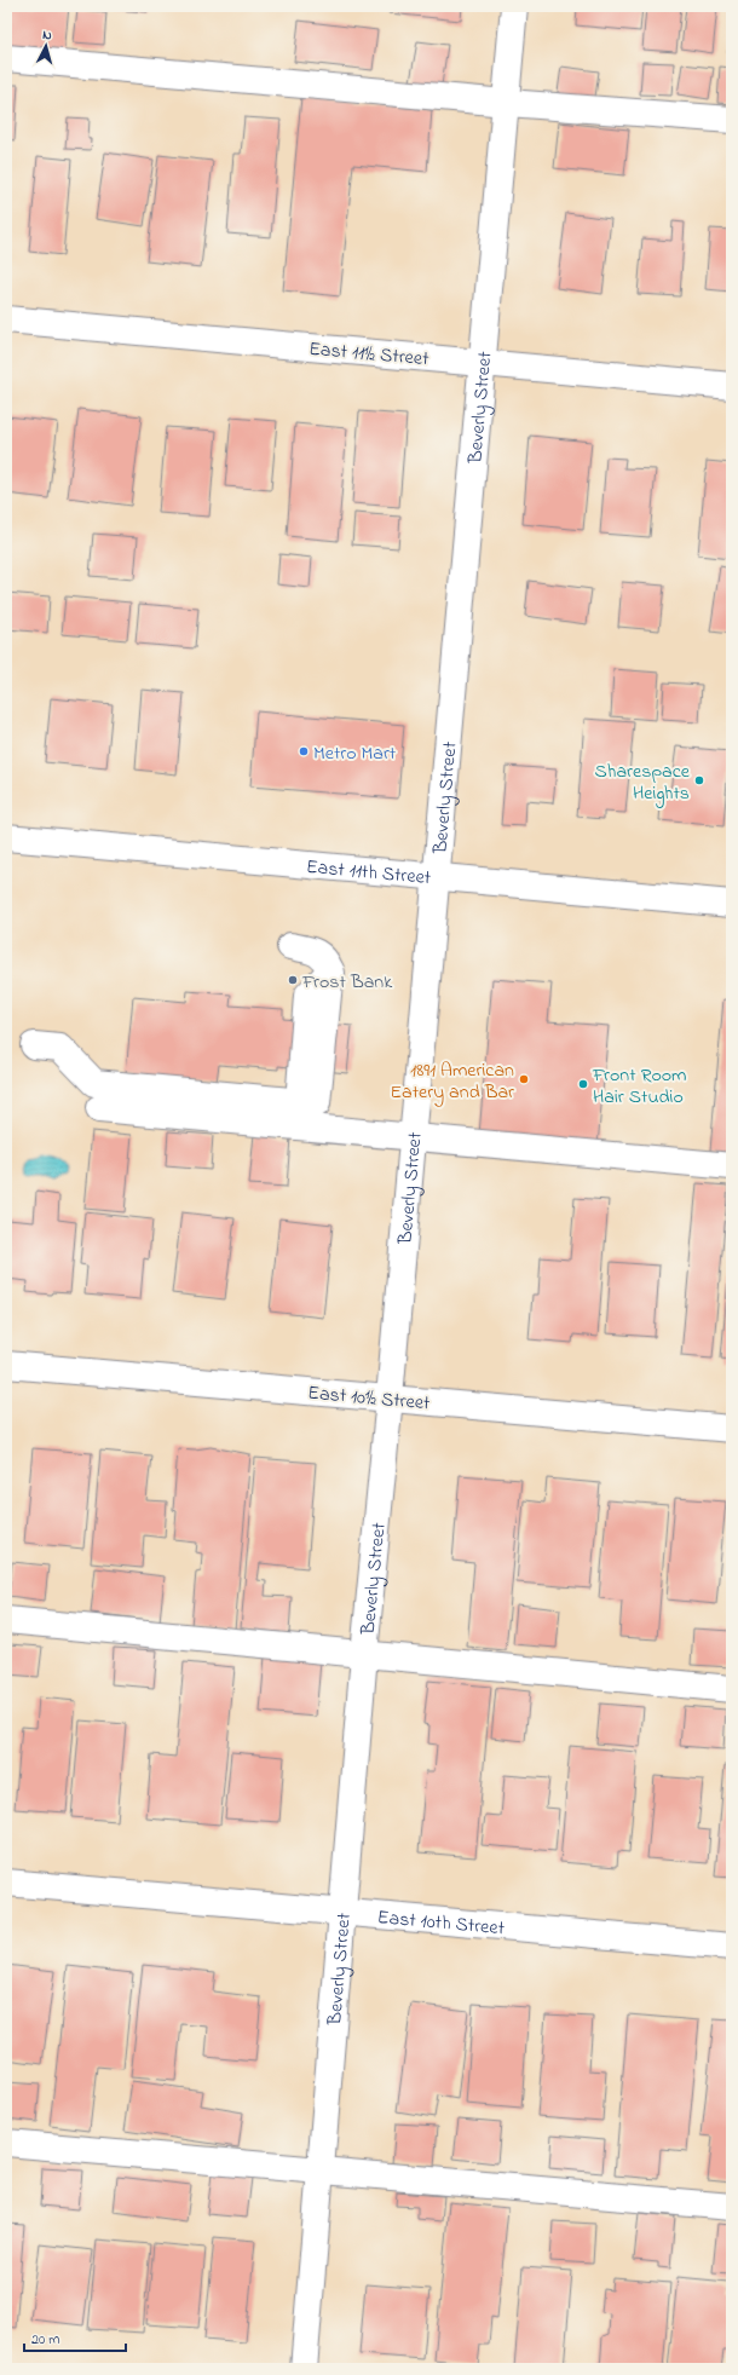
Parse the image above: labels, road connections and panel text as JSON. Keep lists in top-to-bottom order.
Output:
{
  "streets": {
    "street": [
      "East 11½ Street",
      "Beverly Street",
      "East 11th Street",
      "East 10½ Street",
      "East 10th Street"
    ]
  },
  "crossings": [
    ["East 11½ Street", "Beverly Street"],
    ["Beverly Street", "East 11th Street"],
    ["Beverly Street", "East 10½ Street"],
    ["Beverly Street", "East 10th Street"]
  ],
  "places": [
    "Metro Mart",
    "Sharespace Heights",
    "Frost Bank",
    "1891 American Eatery and Bar",
    "Front Room Hair Studio"
  ],
  "scale_bar": "20 m",
  "north": "top"
}
